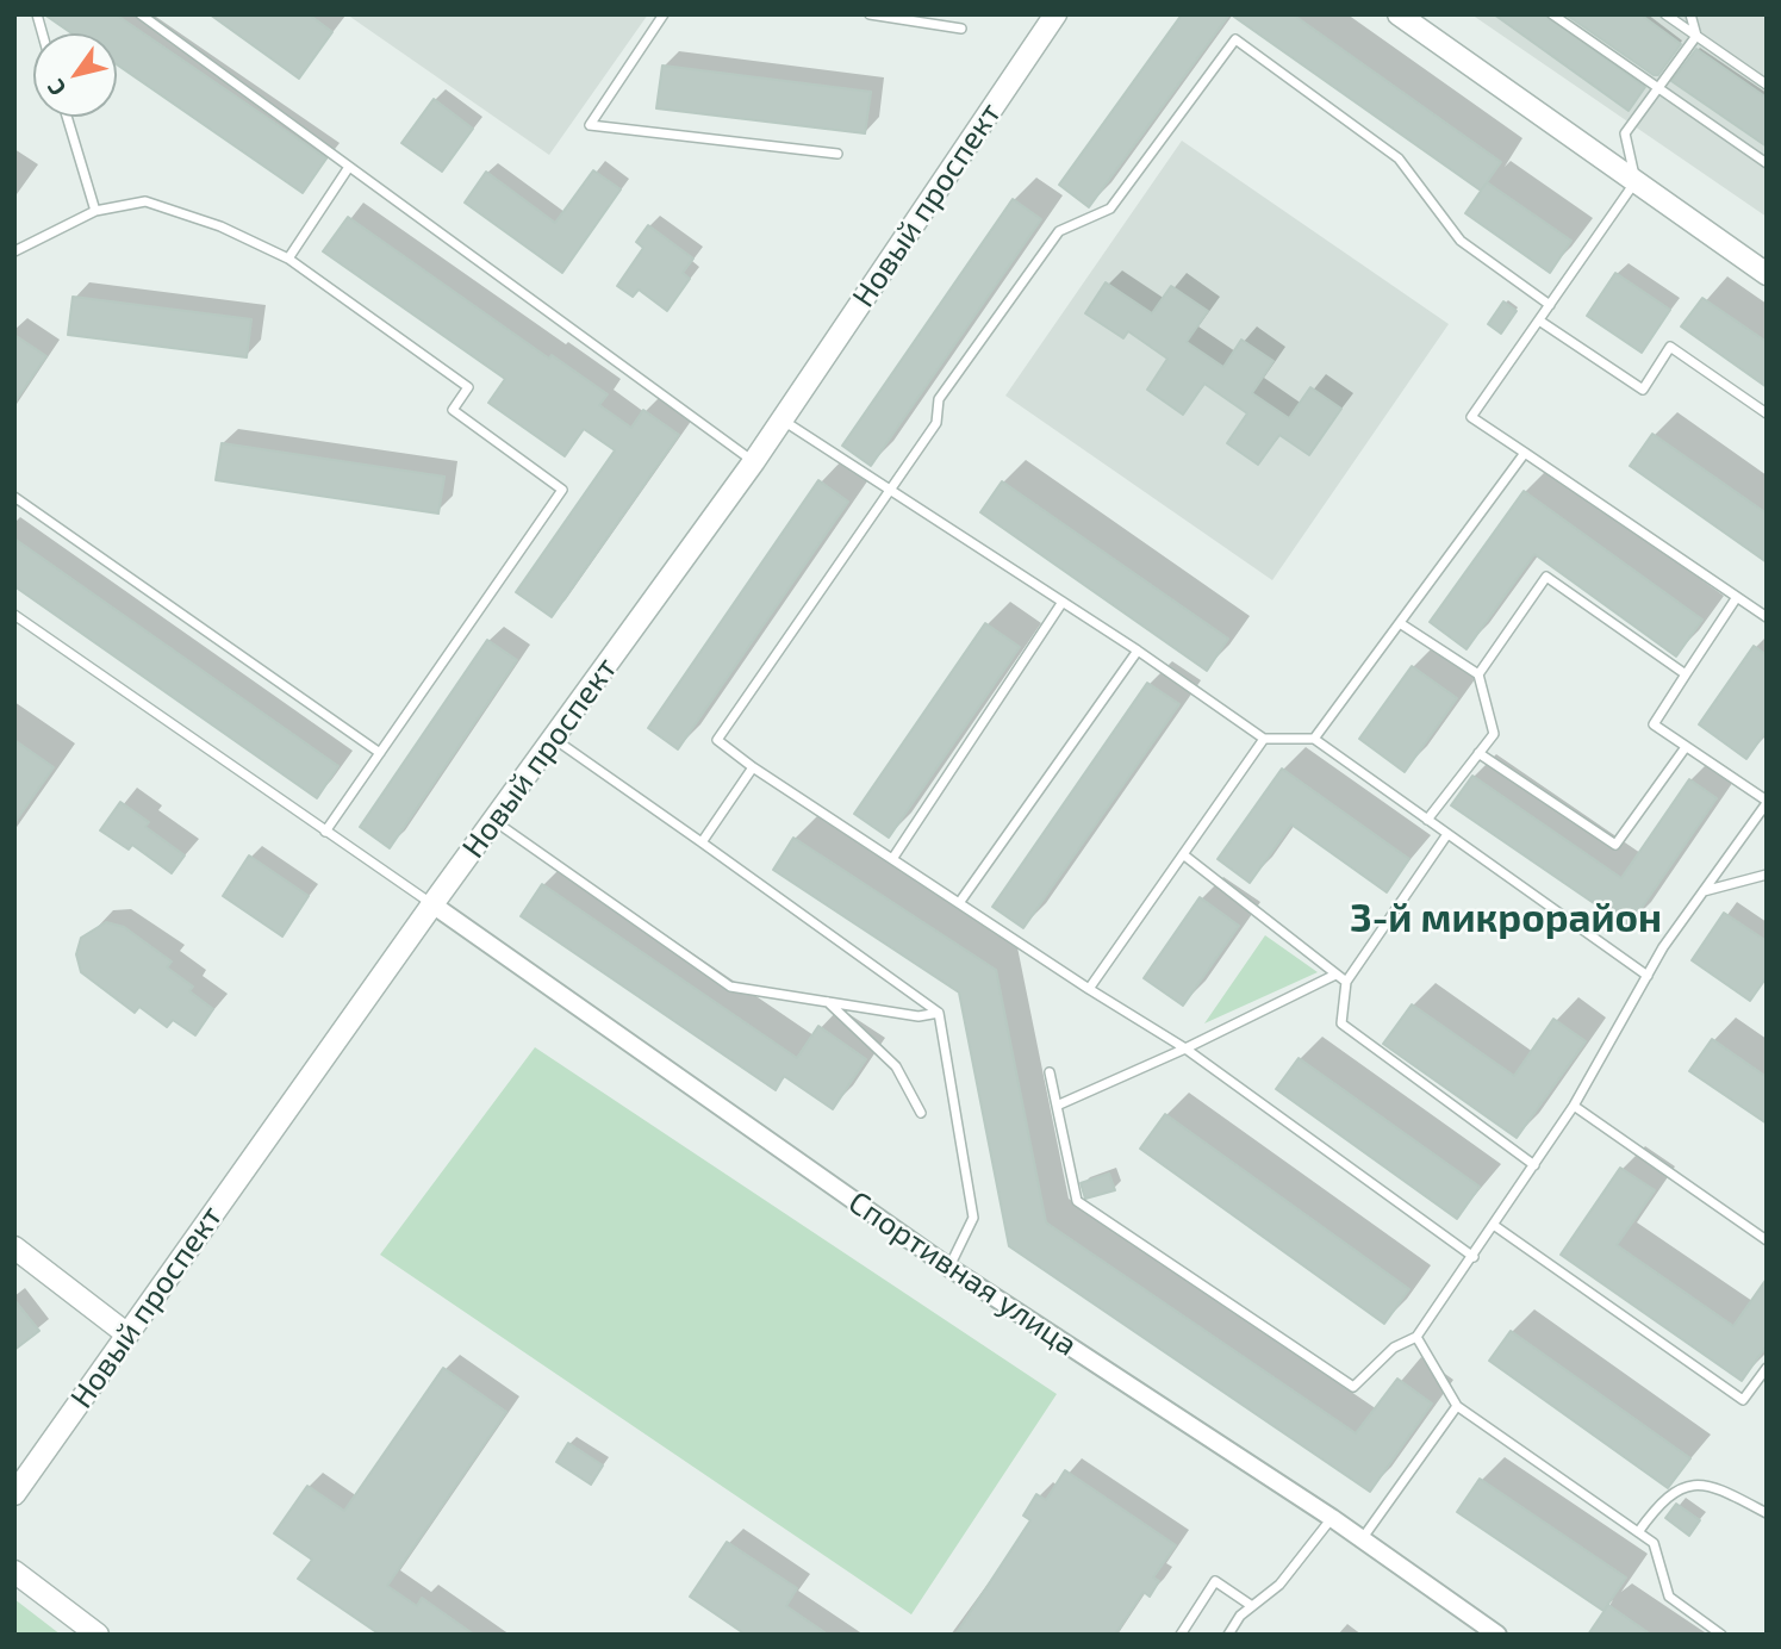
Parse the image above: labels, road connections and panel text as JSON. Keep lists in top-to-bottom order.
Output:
{
  "streets": {
    "street": ["Новый проспект", "Спортивная улица"]
  },
  "crossings": [
    ["Новый проспект", "Спортивная улица"]
  ],
  "districts": ["3-й микрорайон"],
  "north": "bottom left"
}
